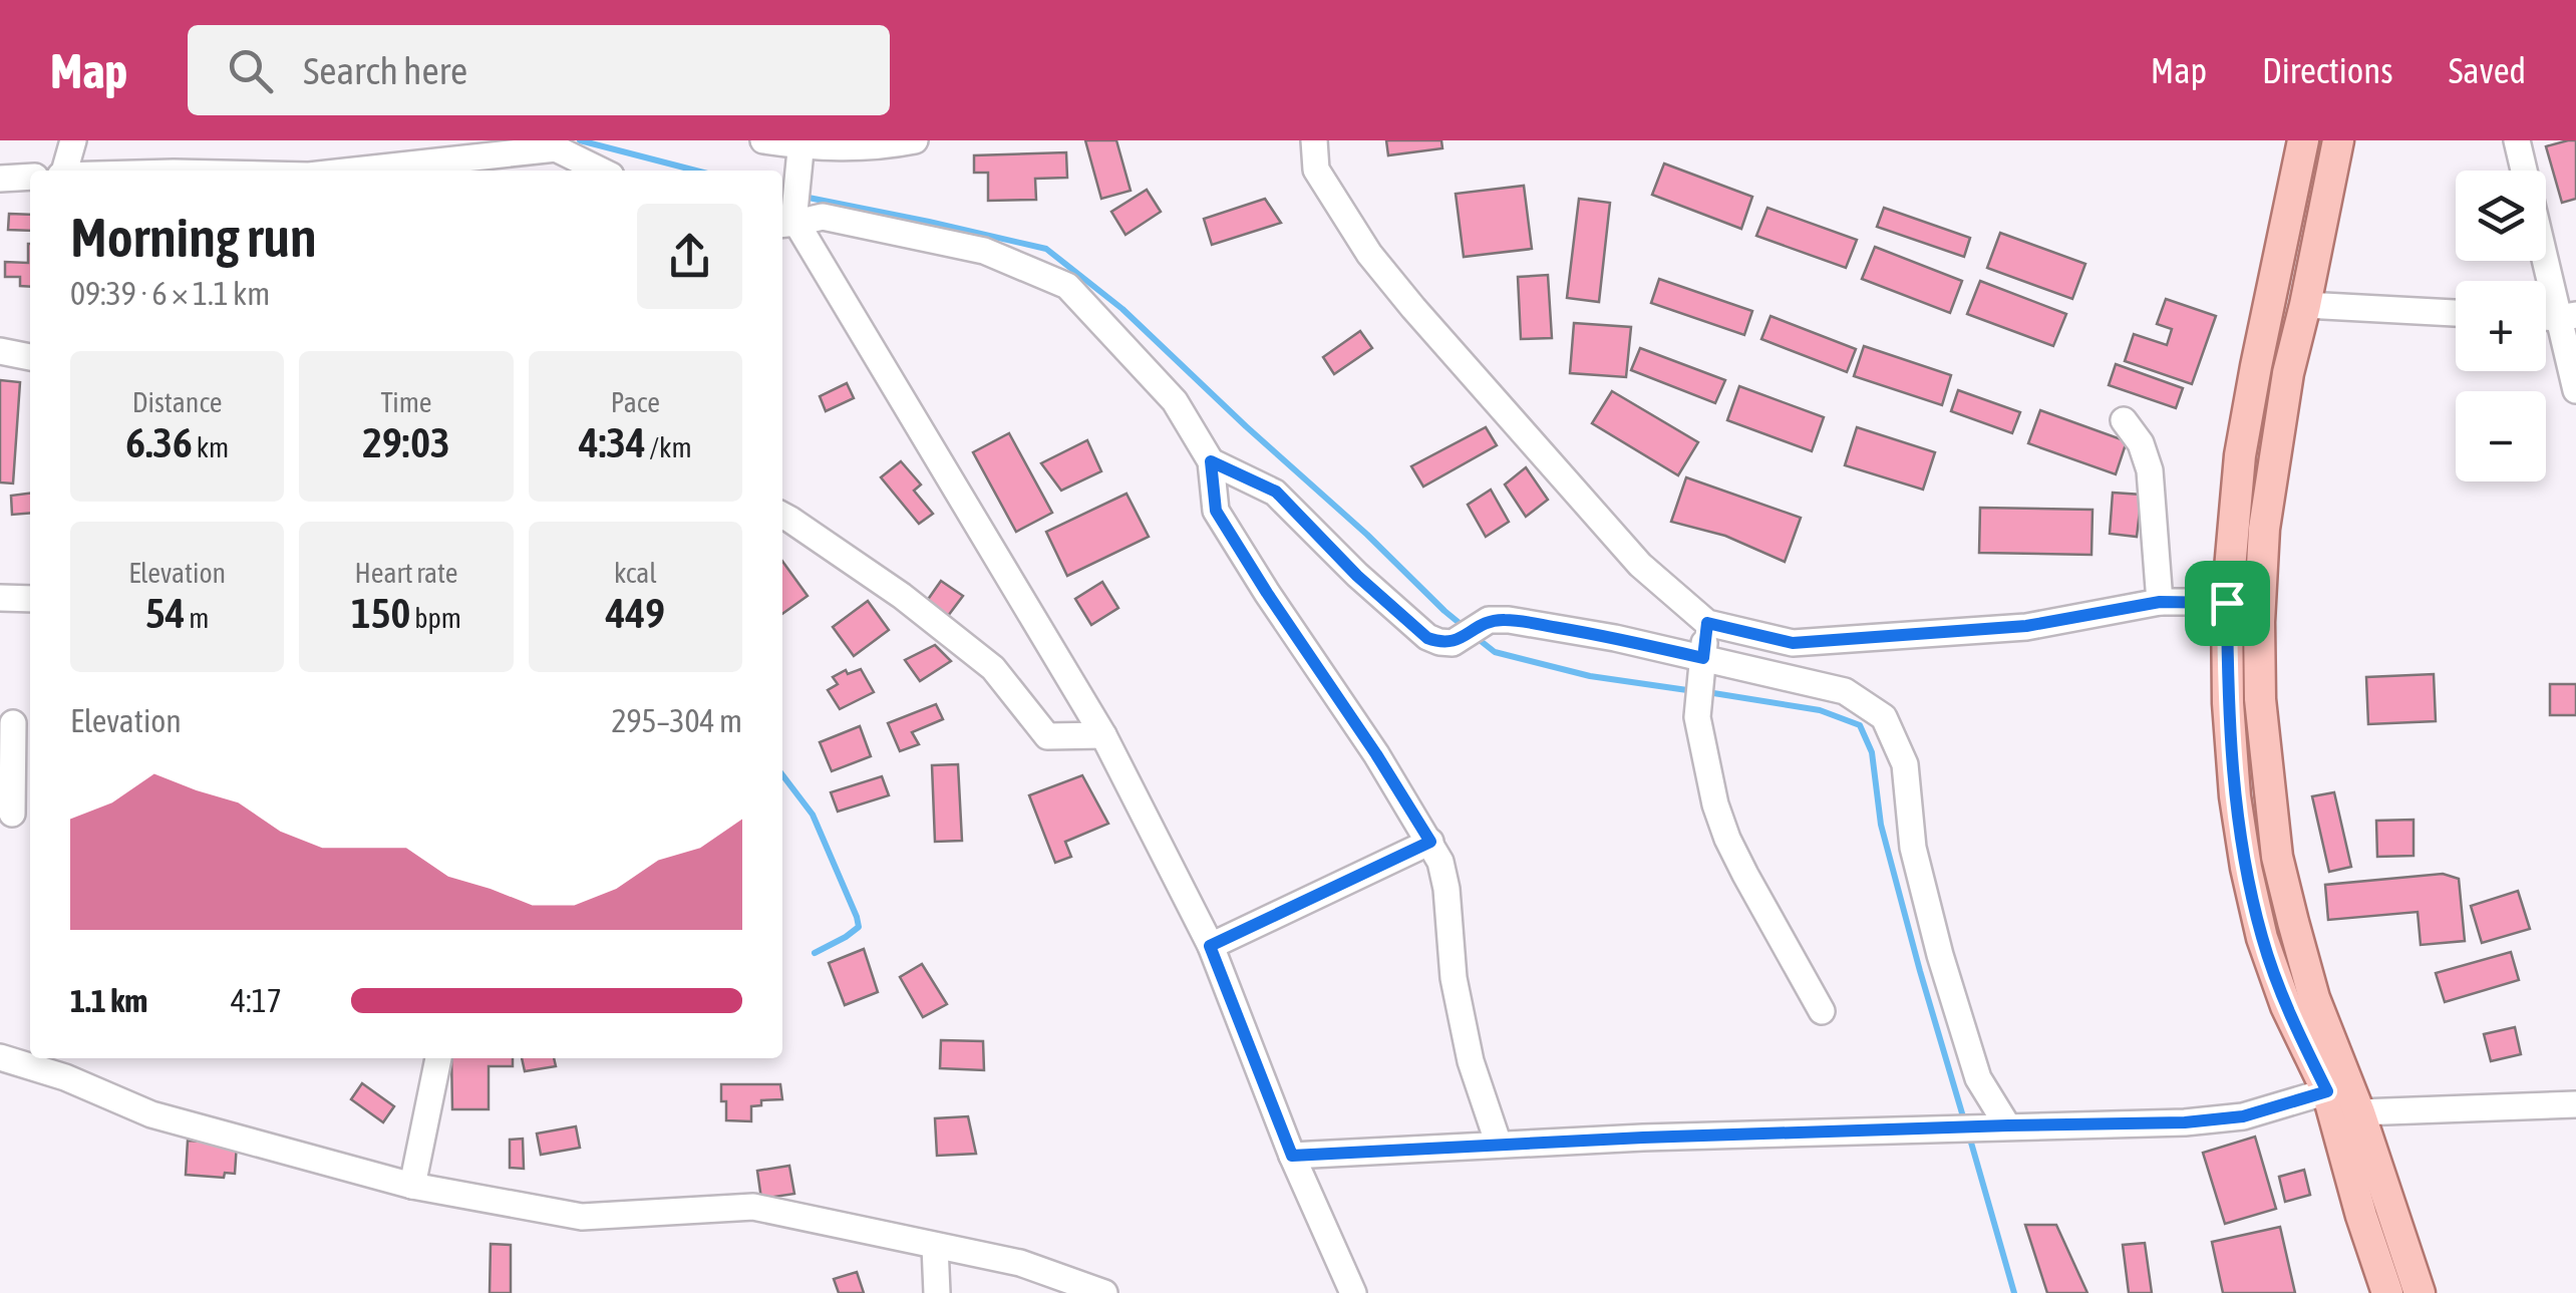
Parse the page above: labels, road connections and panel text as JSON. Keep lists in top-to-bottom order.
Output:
{
  "page": {
    "header": "Map",
    "search": "Search here",
    "nav": ["Map", "Directions", "Saved"],
    "map_buttons": ["+", "−"],
    "heading": ["Morning run", "09:39 · 6 × 1.1 km"],
    "stats": [
      ["Distance", "6.36 km"],
      ["Time", "29:03"],
      ["Pace", "4:34 /km"],
      ["Elevation", "54 m"],
      ["Heart rate", "150 bpm"],
      ["kcal", "449"]
    ],
    "chart": ["Elevation", "295–304 m"],
    "list": [
      {
        "name": "1.1 km",
        "note": "4:17"
      }
    ]
  }
}
